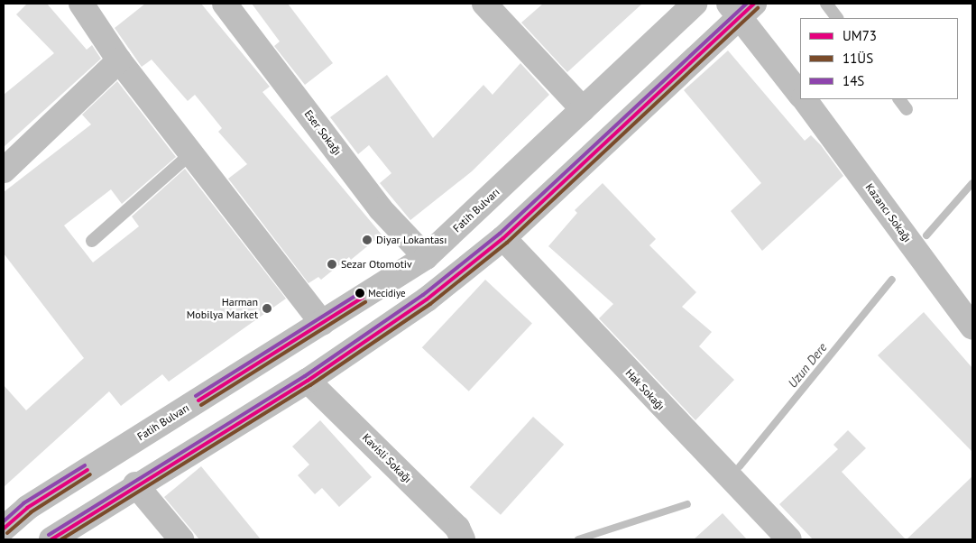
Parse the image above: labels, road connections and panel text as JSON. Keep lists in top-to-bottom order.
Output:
{
  "streets": {
    "street": [
      "Eser Sokağı",
      "Fatih Bulvarı",
      "Kazancı Sokağı",
      "Hak Sokağı",
      "Kavisli Sokağı"
    ]
  },
  "crossings": [
    ["Eser Sokağı", "Fatih Bulvarı"]
  ],
  "water": ["Uzun Dere"],
  "places": [
    "Diyar Lokantası",
    "Sezar Otomotiv",
    "Mecidiye",
    "Harman Mobilya Market"
  ],
  "lines": ["transit line UM73", "transit line 14S", "transit line 11ÜS"],
  "legend": ["UM73", "11ÜS", "14S"]
}
